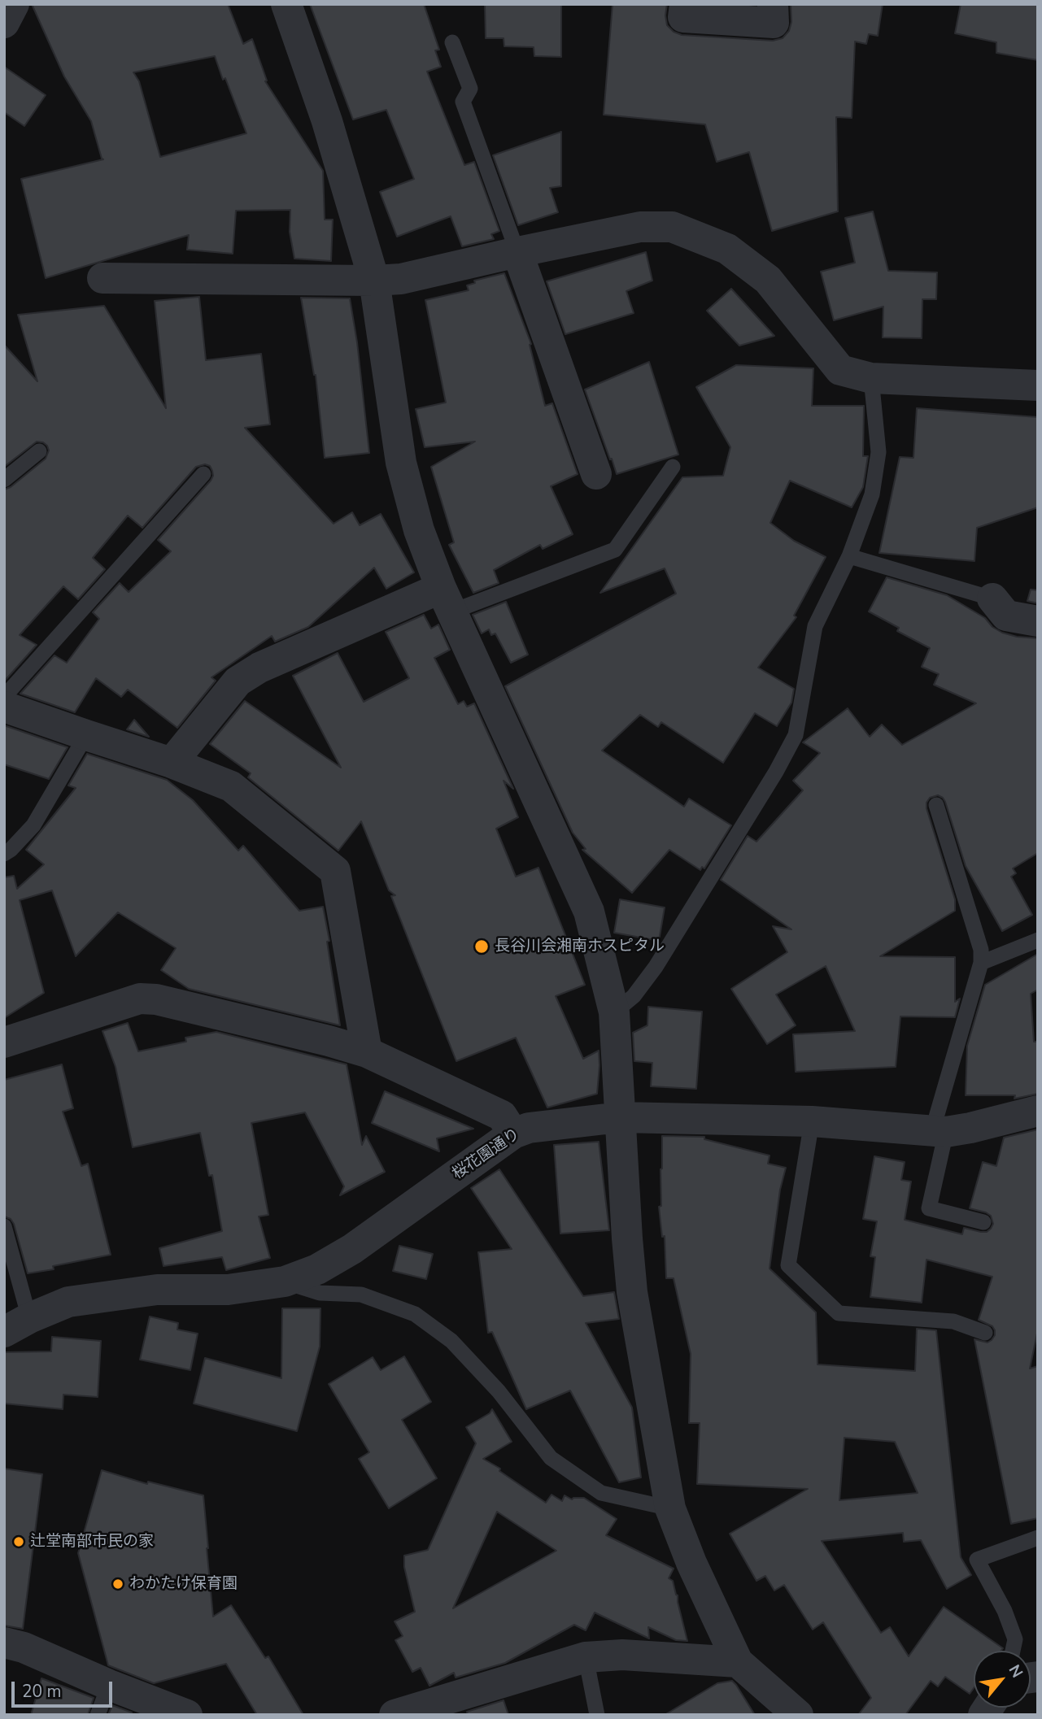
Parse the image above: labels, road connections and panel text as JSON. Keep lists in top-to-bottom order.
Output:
{
  "streets": {
    "street": ["桜花園通り"]
  },
  "places": ["長谷川会湘南ホスピタル", "辻堂南部市民の家", "わかたけ保育園"],
  "scale_bar": "20 m",
  "north": "top right"
}
